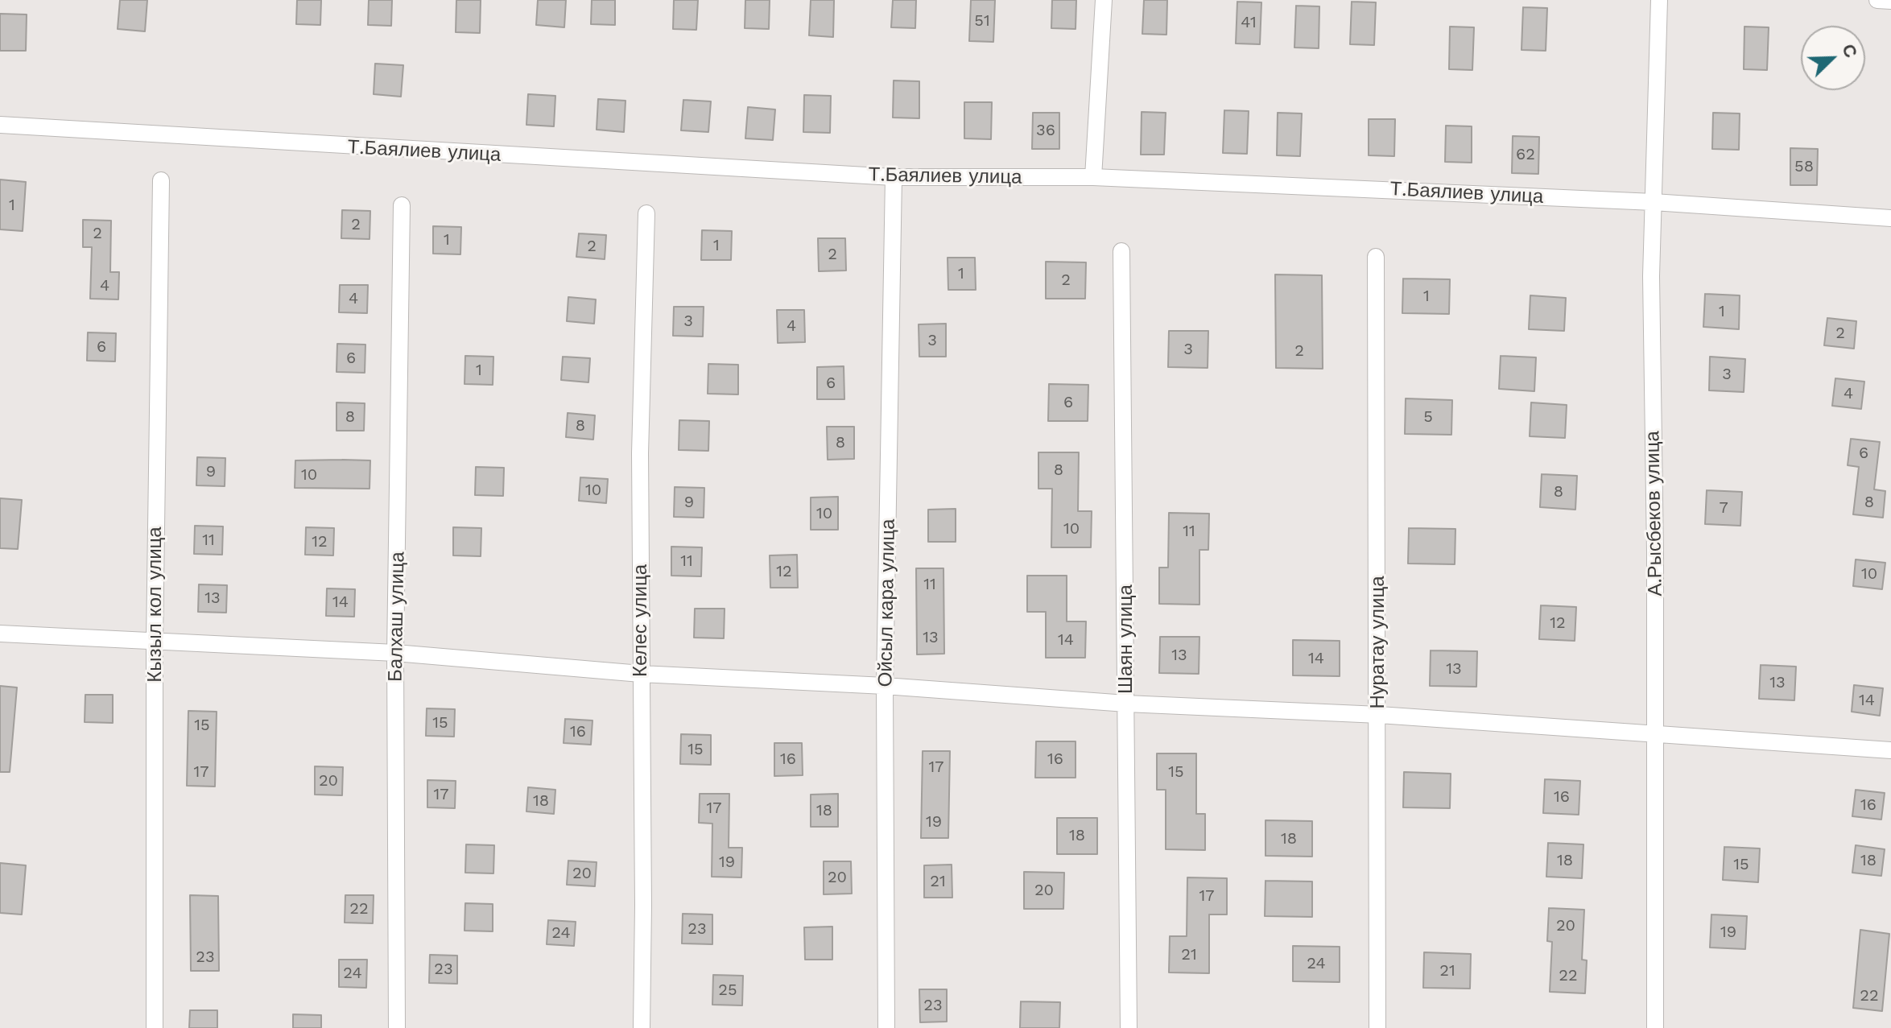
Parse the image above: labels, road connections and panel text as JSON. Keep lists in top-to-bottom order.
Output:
{
  "streets": {
    "street": [
      "Т.Баялиев улица",
      "А.Рысбеков улица",
      "Ойсыл кара улица",
      "Кызыл кол улица",
      "Балхаш улица",
      "Келес улица",
      "Шаян улица",
      "Нуратау улица"
    ]
  },
  "crossings": [
    ["Т.Баялиев улица", "А.Рысбеков улица"],
    ["Т.Баялиев улица", "Ойсыл кара улица"]
  ],
  "house_numbers": [
    "51",
    "41",
    "36",
    "62",
    "58",
    "1",
    "2",
    "2",
    "1",
    "1",
    "2",
    "2",
    "1",
    "2",
    "4",
    "1",
    "4",
    "1",
    "3",
    "4",
    "2",
    "3",
    "6",
    "3",
    "2",
    "6",
    "1",
    "3",
    "6",
    "4",
    "6",
    "8",
    "5",
    "8",
    "8",
    "6",
    "8",
    "9",
    "10",
    "10",
    "8",
    "9",
    "8",
    "7",
    "10",
    "10",
    "11",
    "11",
    "12",
    "11",
    "12",
    "10",
    "11",
    "13",
    "14",
    "12",
    "13",
    "14",
    "13",
    "14",
    "13",
    "13",
    "14",
    "15",
    "15",
    "16",
    "15",
    "16",
    "16",
    "17",
    "17",
    "15",
    "20",
    "17",
    "16",
    "18",
    "16",
    "17",
    "18",
    "19",
    "18",
    "18",
    "18",
    "18",
    "19",
    "15",
    "20",
    "20",
    "21",
    "20",
    "17",
    "22",
    "20",
    "23",
    "19",
    "24",
    "21",
    "23",
    "24",
    "23",
    "21",
    "24",
    "22",
    "25",
    "22",
    "23"
  ],
  "north": "top right"
}
